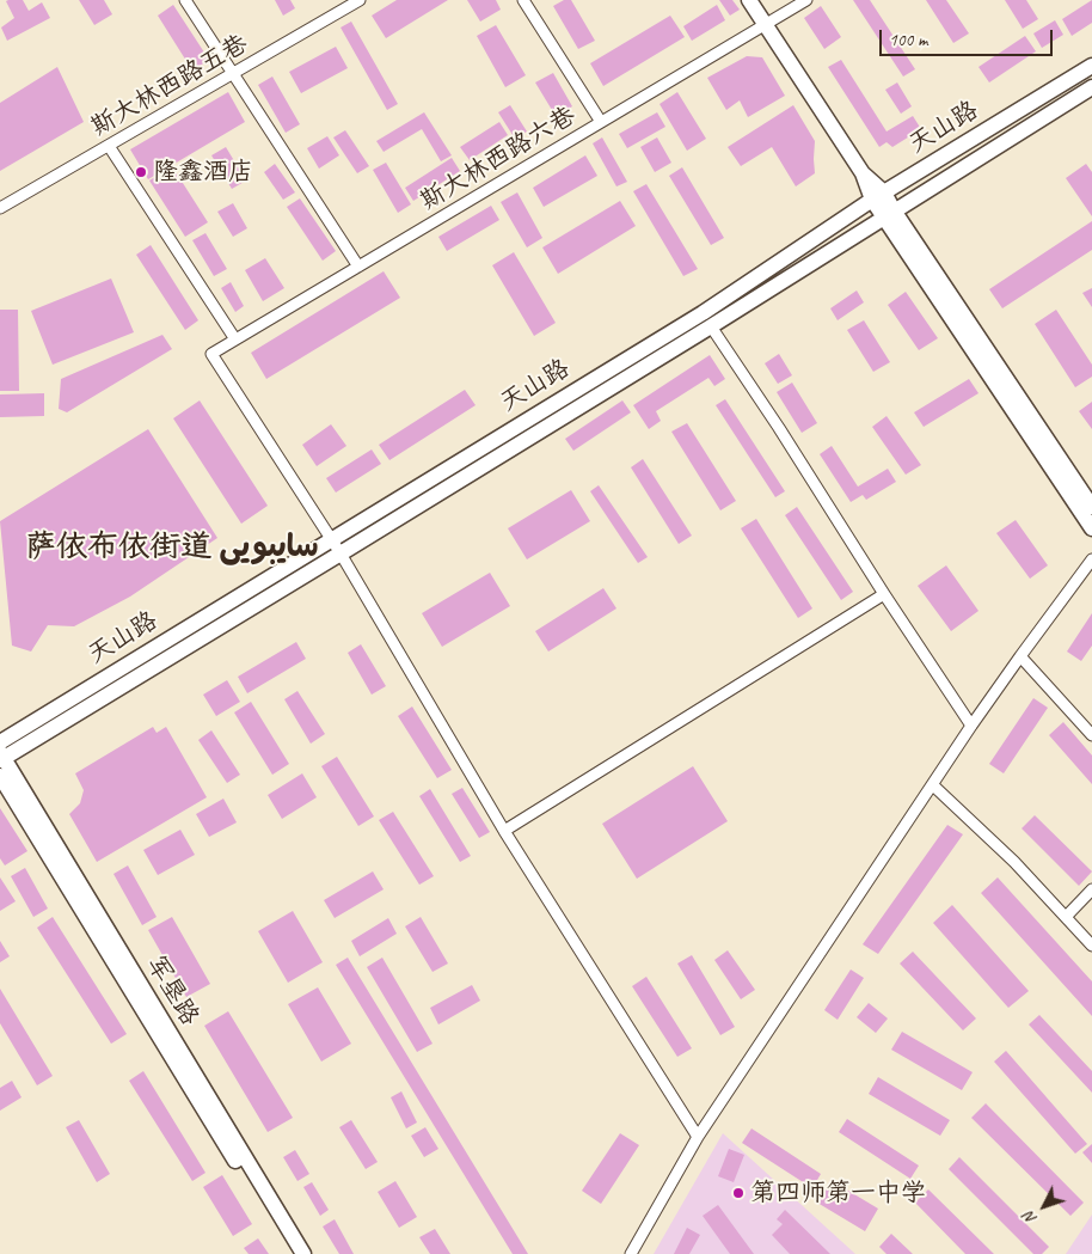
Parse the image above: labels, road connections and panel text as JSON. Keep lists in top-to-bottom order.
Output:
{
  "streets": {
    "main road": ["天山路", "军垦路"],
    "street": ["斯大林西路五巷", "斯大林西路六巷"]
  },
  "crossings": [
    ["天山路", "斯大林西路六巷"],
    ["天山路", "军垦路"]
  ],
  "districts": ["萨依布依街道 سايبويى"],
  "places": ["隆鑫酒店", "第四师第一中学"],
  "scale_bar": "100 m",
  "north": "bottom left"
}
